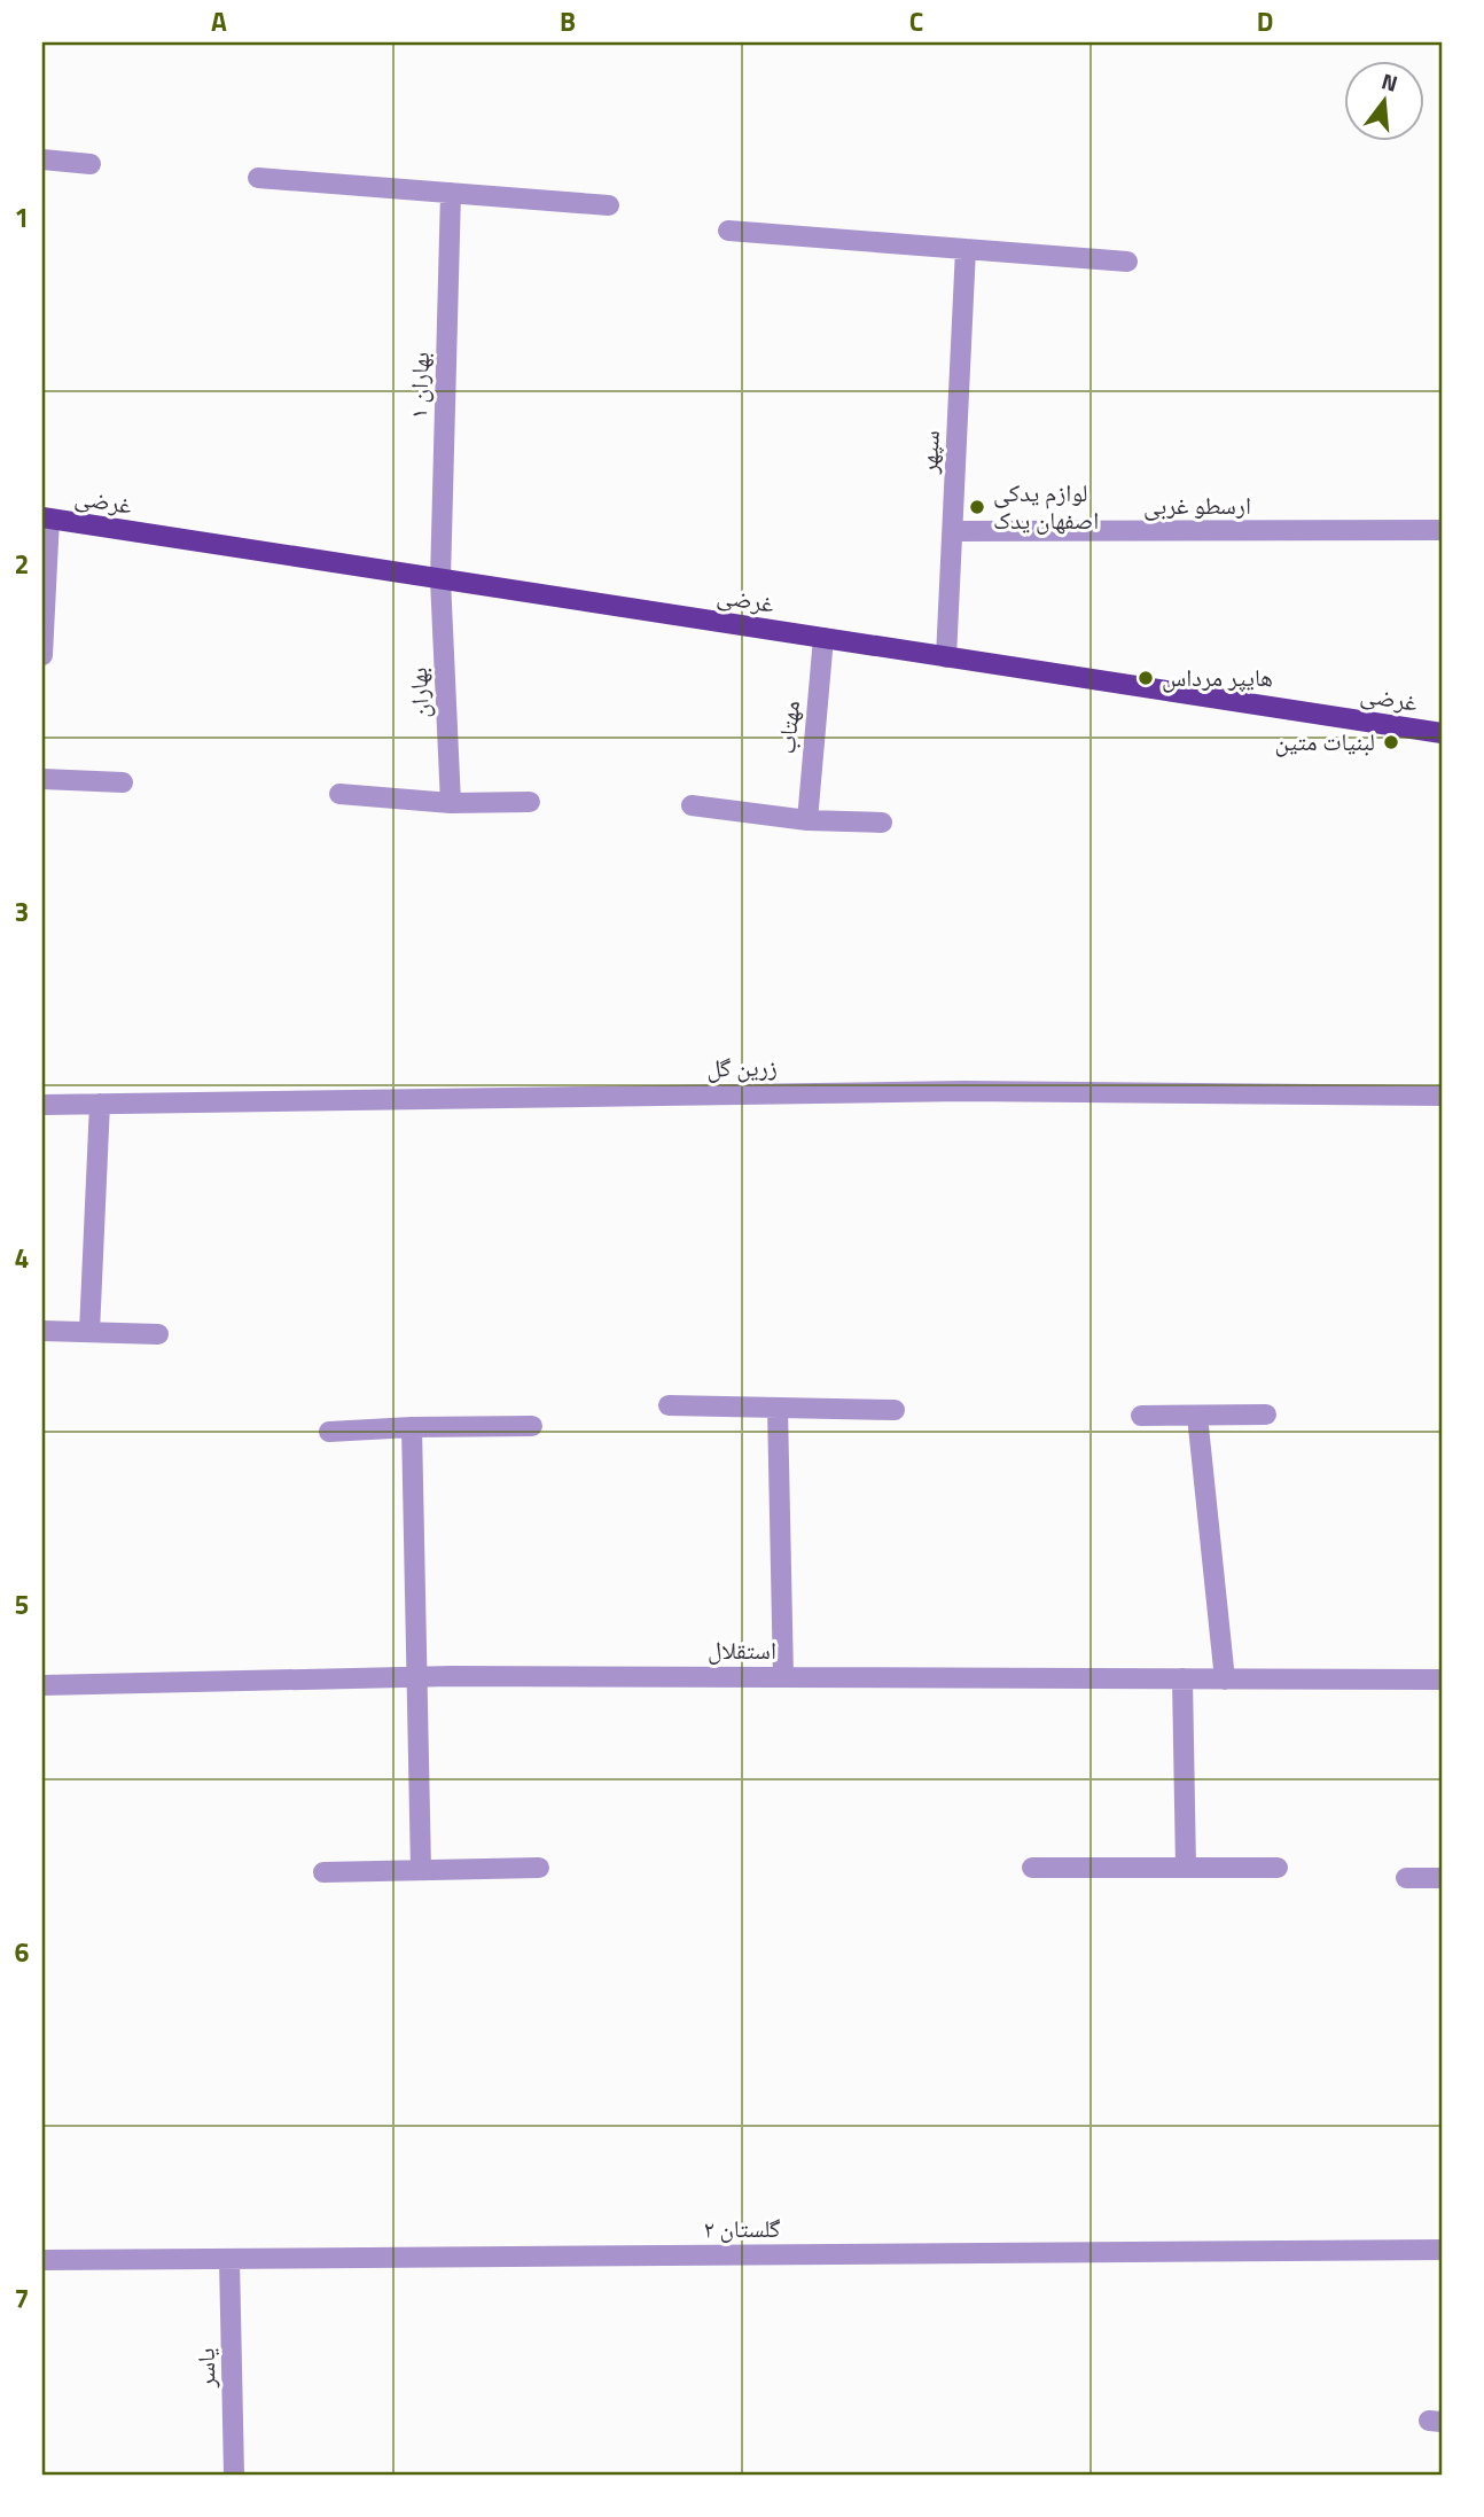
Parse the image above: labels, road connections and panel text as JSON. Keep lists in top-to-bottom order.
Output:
{
  "streets": {
    "main road": ["غرضی"],
    "street": [
      "بهاران ۱",
      "سپهر",
      "ارسطو غربی",
      "بهاران",
      "مهتاب",
      "زرین گل",
      "استقلال",
      "گلستان ۲",
      "یاسر"
    ]
  },
  "crossings": [
    ["بهاران ۱", "غرضی"],
    ["بهاران ۱", "بهاران"],
    ["سپهر", "غرضی"],
    ["سپهر", "ارسطو غربی"],
    ["غرضی", "بهاران"],
    ["غرضی", "مهتاب"],
    ["گلستان ۲", "یاسر"]
  ],
  "places": ["لوازم یدکی اصفهان یدک", "هایپر مرداس", "لبنیات متین"],
  "north": "top",
  "grid": {
    "columns": [
      "A",
      "B",
      "C",
      "D"
    ],
    "rows": [
      "1",
      "2",
      "3",
      "4",
      "5",
      "6",
      "7"
    ]
  }
}
